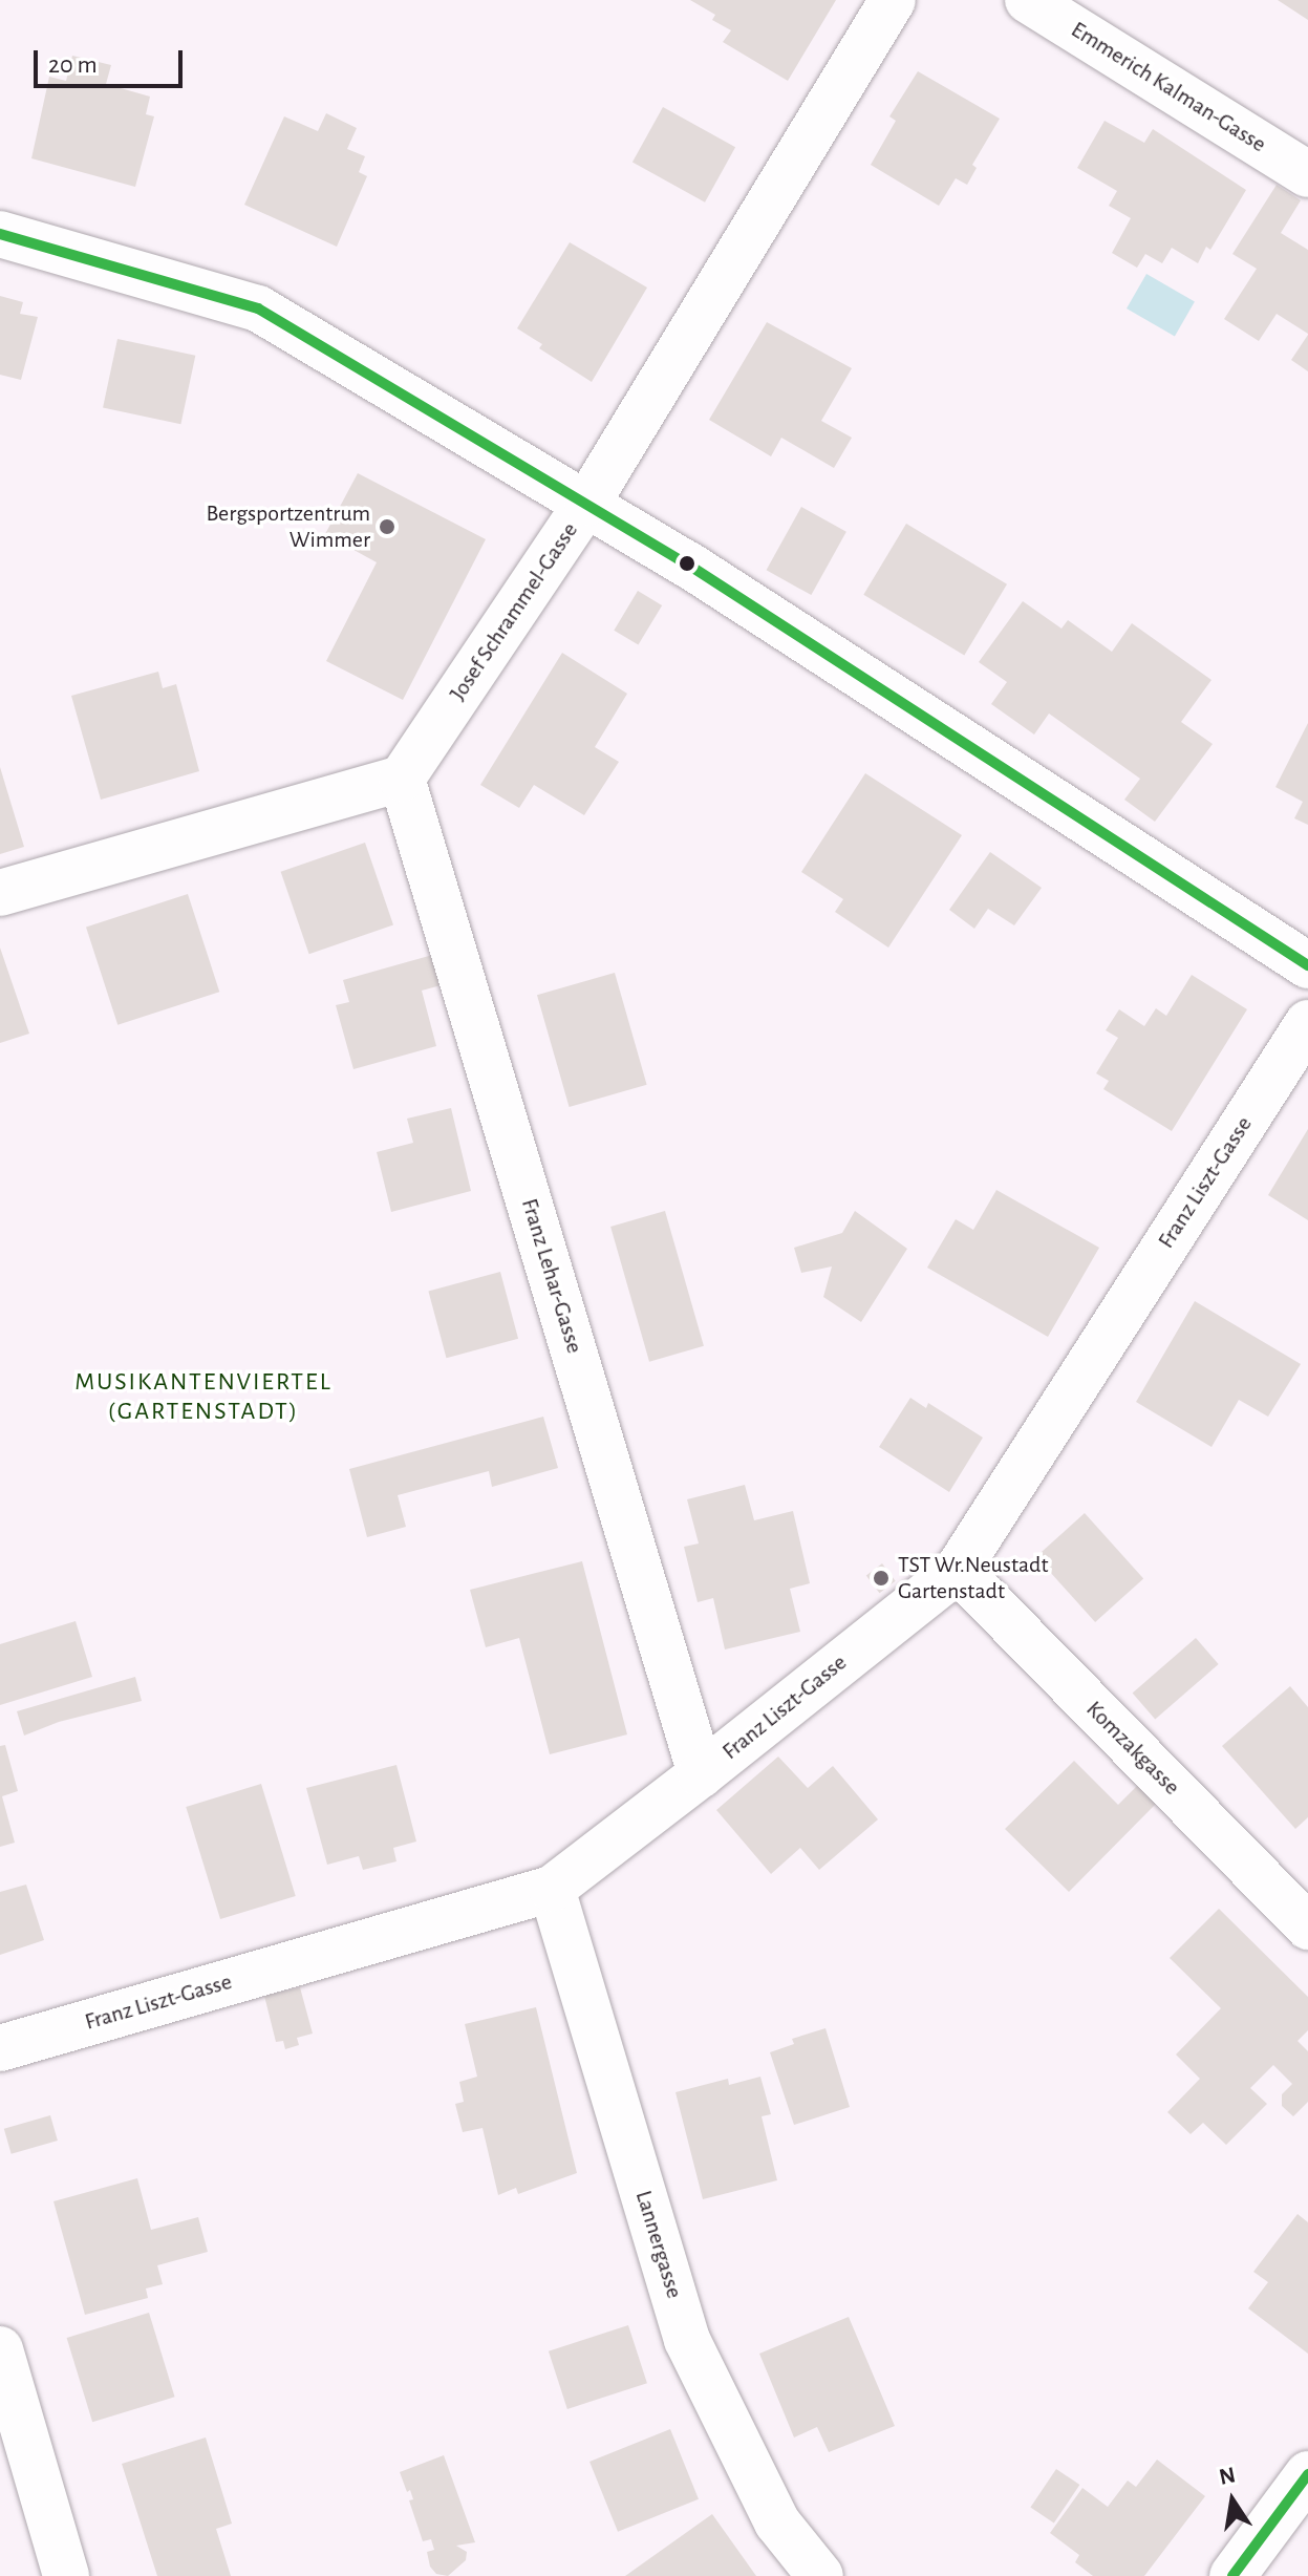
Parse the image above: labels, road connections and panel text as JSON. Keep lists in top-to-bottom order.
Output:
{
  "streets": {
    "street": [
      "Emmerich Kalman-Gasse",
      "Josef Schrammel-Gasse",
      "Franz Liszt-Gasse",
      "Franz Lehar-Gasse",
      "Komzakgasse",
      "Lannergasse"
    ]
  },
  "crossings": [
    ["Josef Schrammel-Gasse", "Franz Lehar-Gasse"],
    ["Franz Liszt-Gasse", "Franz Lehar-Gasse"],
    ["Franz Liszt-Gasse", "Komzakgasse"],
    ["Franz Liszt-Gasse", "Lannergasse"]
  ],
  "districts": ["MUSIKANTENVIERTEL (GARTENSTADT)"],
  "places": ["Bergsportzentrum Wimmer", "TST Wr.Neustadt Gartenstadt"],
  "scale_bar": "20 m",
  "north": "top"
}
